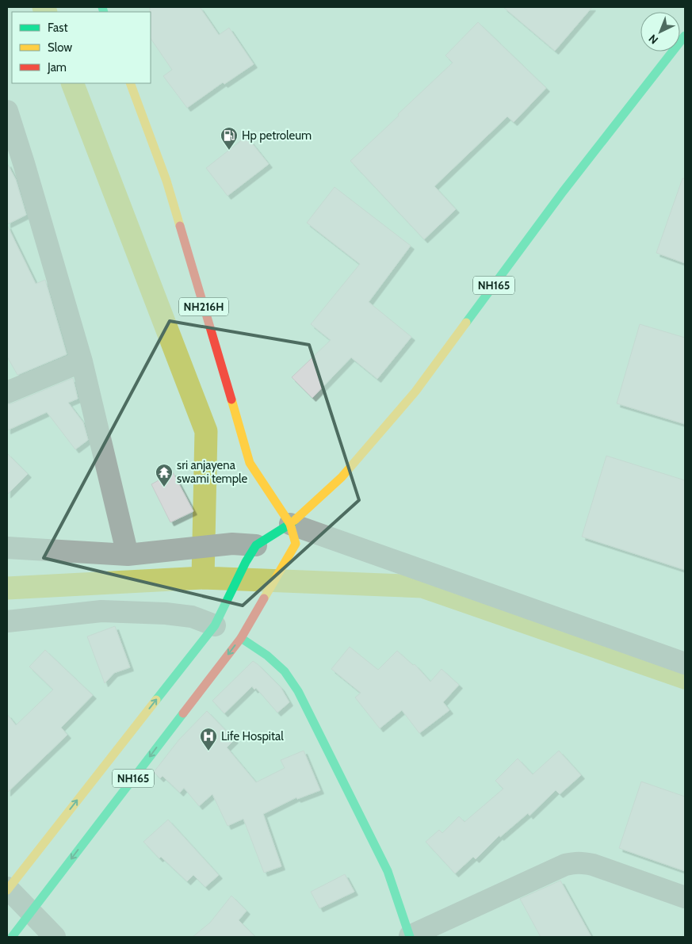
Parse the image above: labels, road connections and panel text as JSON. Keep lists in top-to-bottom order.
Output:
{
  "streets": {
    "main road": ["NH165", "NH216H"]
  },
  "crossings": [
    ["NH165", "NH216H"]
  ],
  "places": {
    "fuel station": ["Hp petroleum"],
    "temple": ["sri anjayena swami temple"],
    "hospital": ["Life Hospital"]
  },
  "legend": ["Fast", "Slow", "Jam"],
  "north": "bottom left"
}
